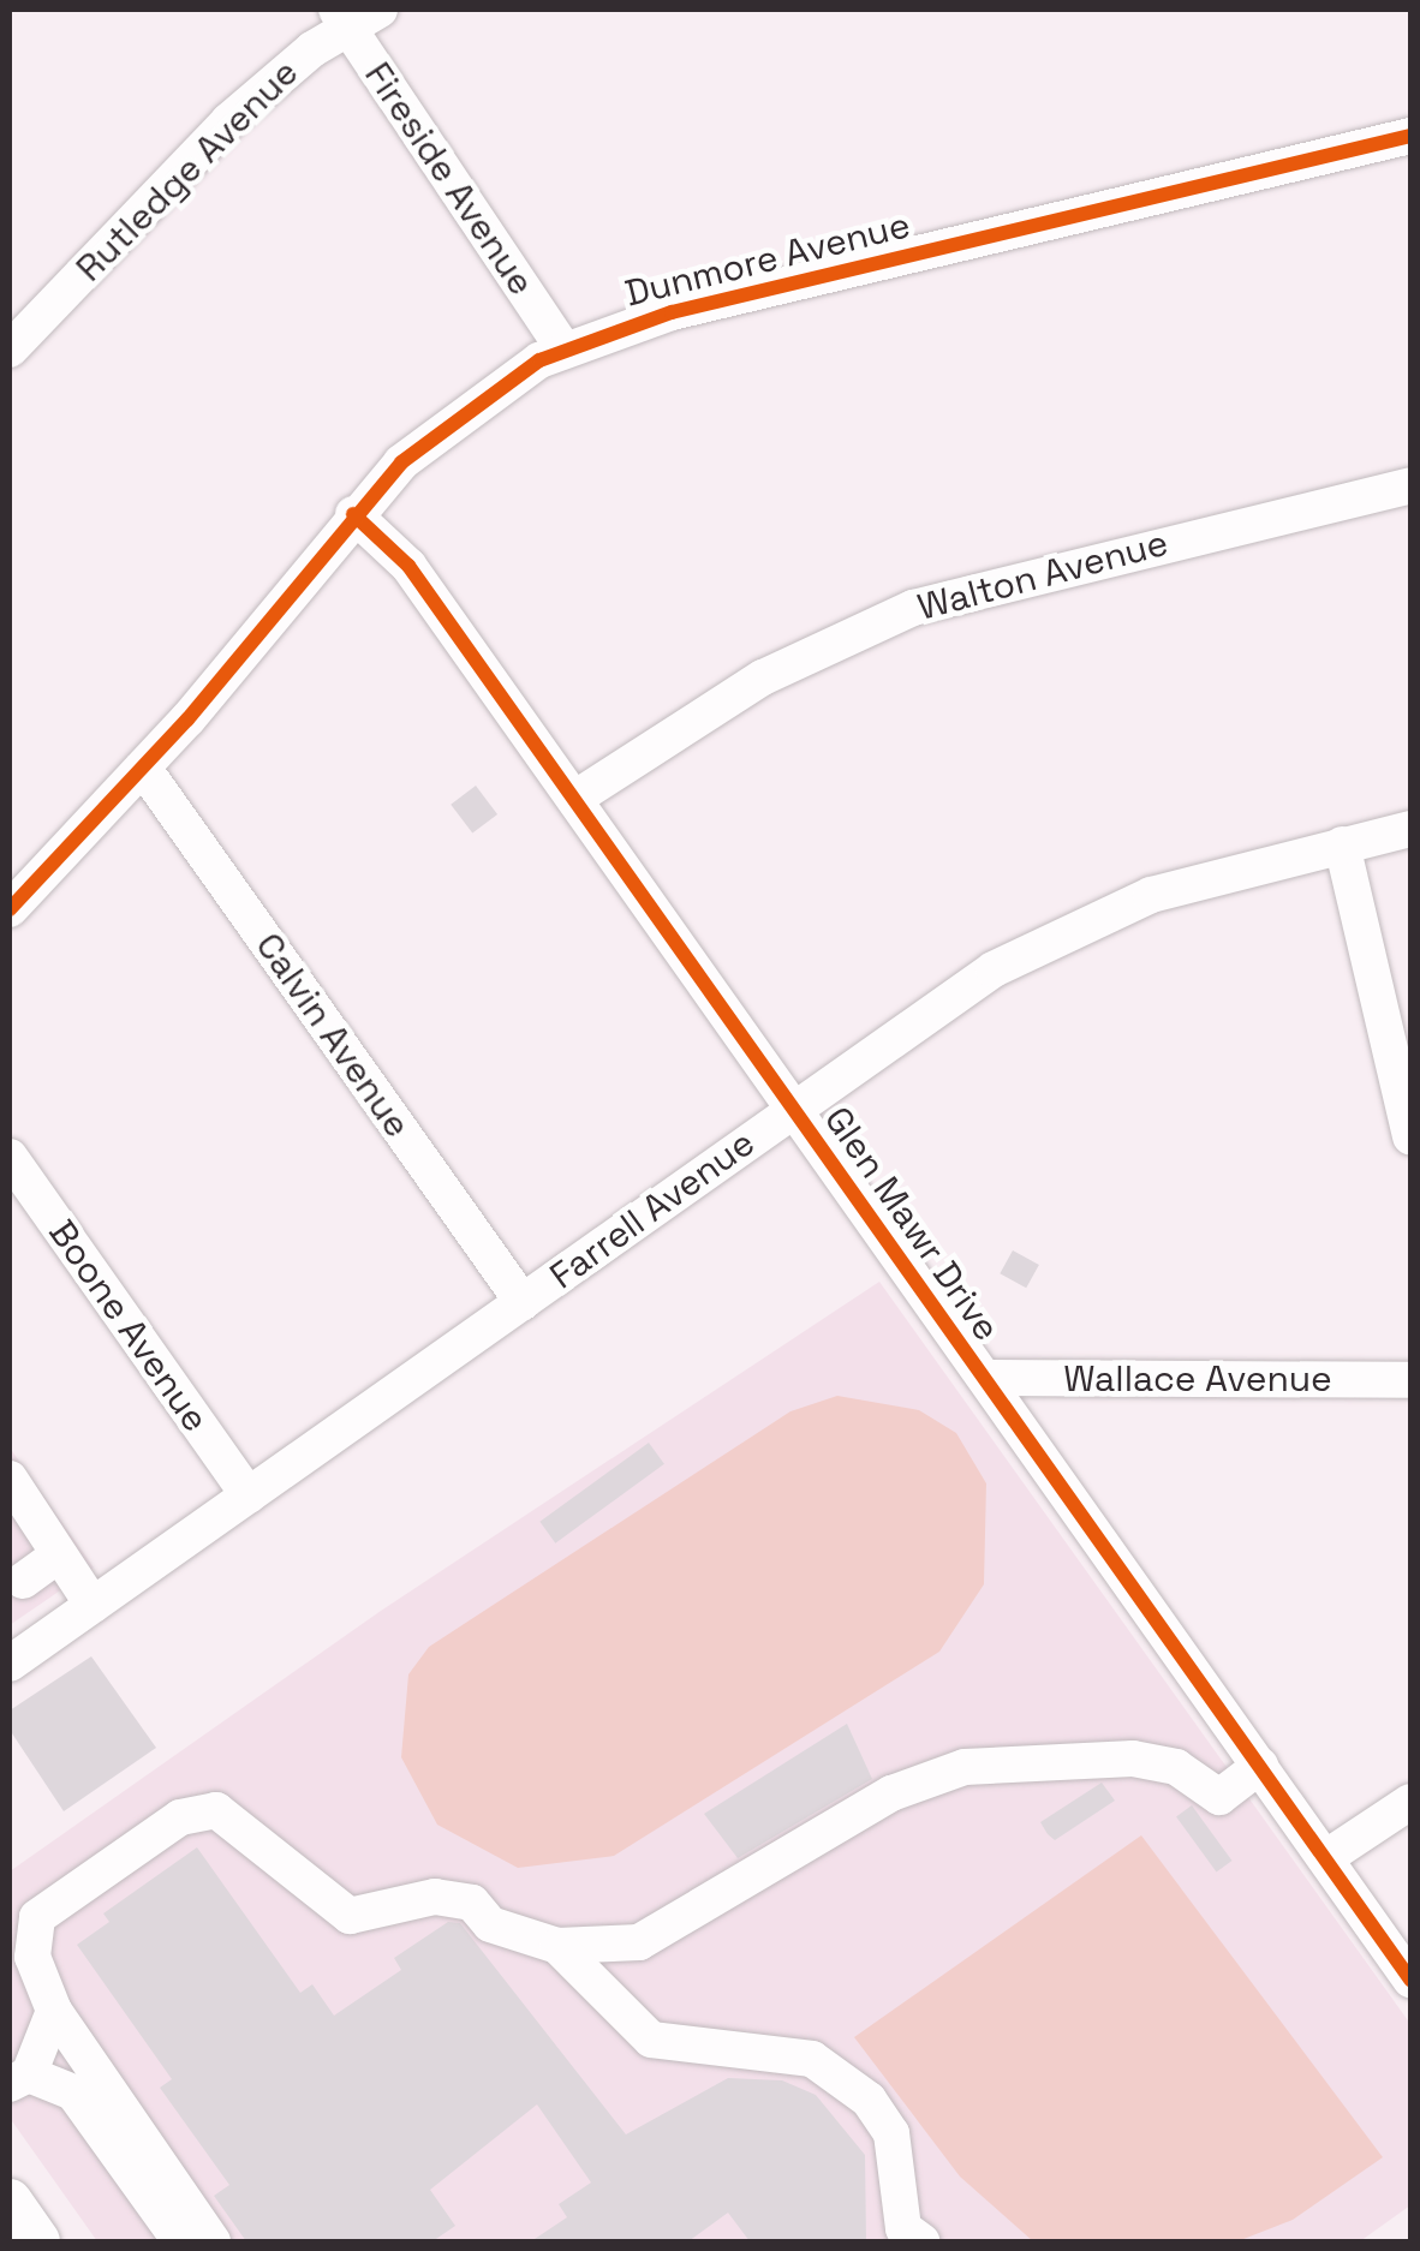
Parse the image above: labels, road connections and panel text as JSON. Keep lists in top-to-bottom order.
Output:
{
  "streets": {
    "street": [
      "Rutledge Avenue",
      "Fireside Avenue",
      "Dunmore Avenue",
      "Walton Avenue",
      "Calvin Avenue",
      "Farrell Avenue",
      "Glen Mawr Drive",
      "Boone Avenue",
      "Wallace Avenue"
    ]
  },
  "crossings": [
    ["Rutledge Avenue", "Fireside Avenue"],
    ["Fireside Avenue", "Dunmore Avenue"],
    ["Dunmore Avenue", "Calvin Avenue"],
    ["Dunmore Avenue", "Glen Mawr Drive"],
    ["Walton Avenue", "Glen Mawr Drive"],
    ["Calvin Avenue", "Farrell Avenue"],
    ["Farrell Avenue", "Glen Mawr Drive"],
    ["Farrell Avenue", "Boone Avenue"],
    ["Glen Mawr Drive", "Wallace Avenue"]
  ]
}
